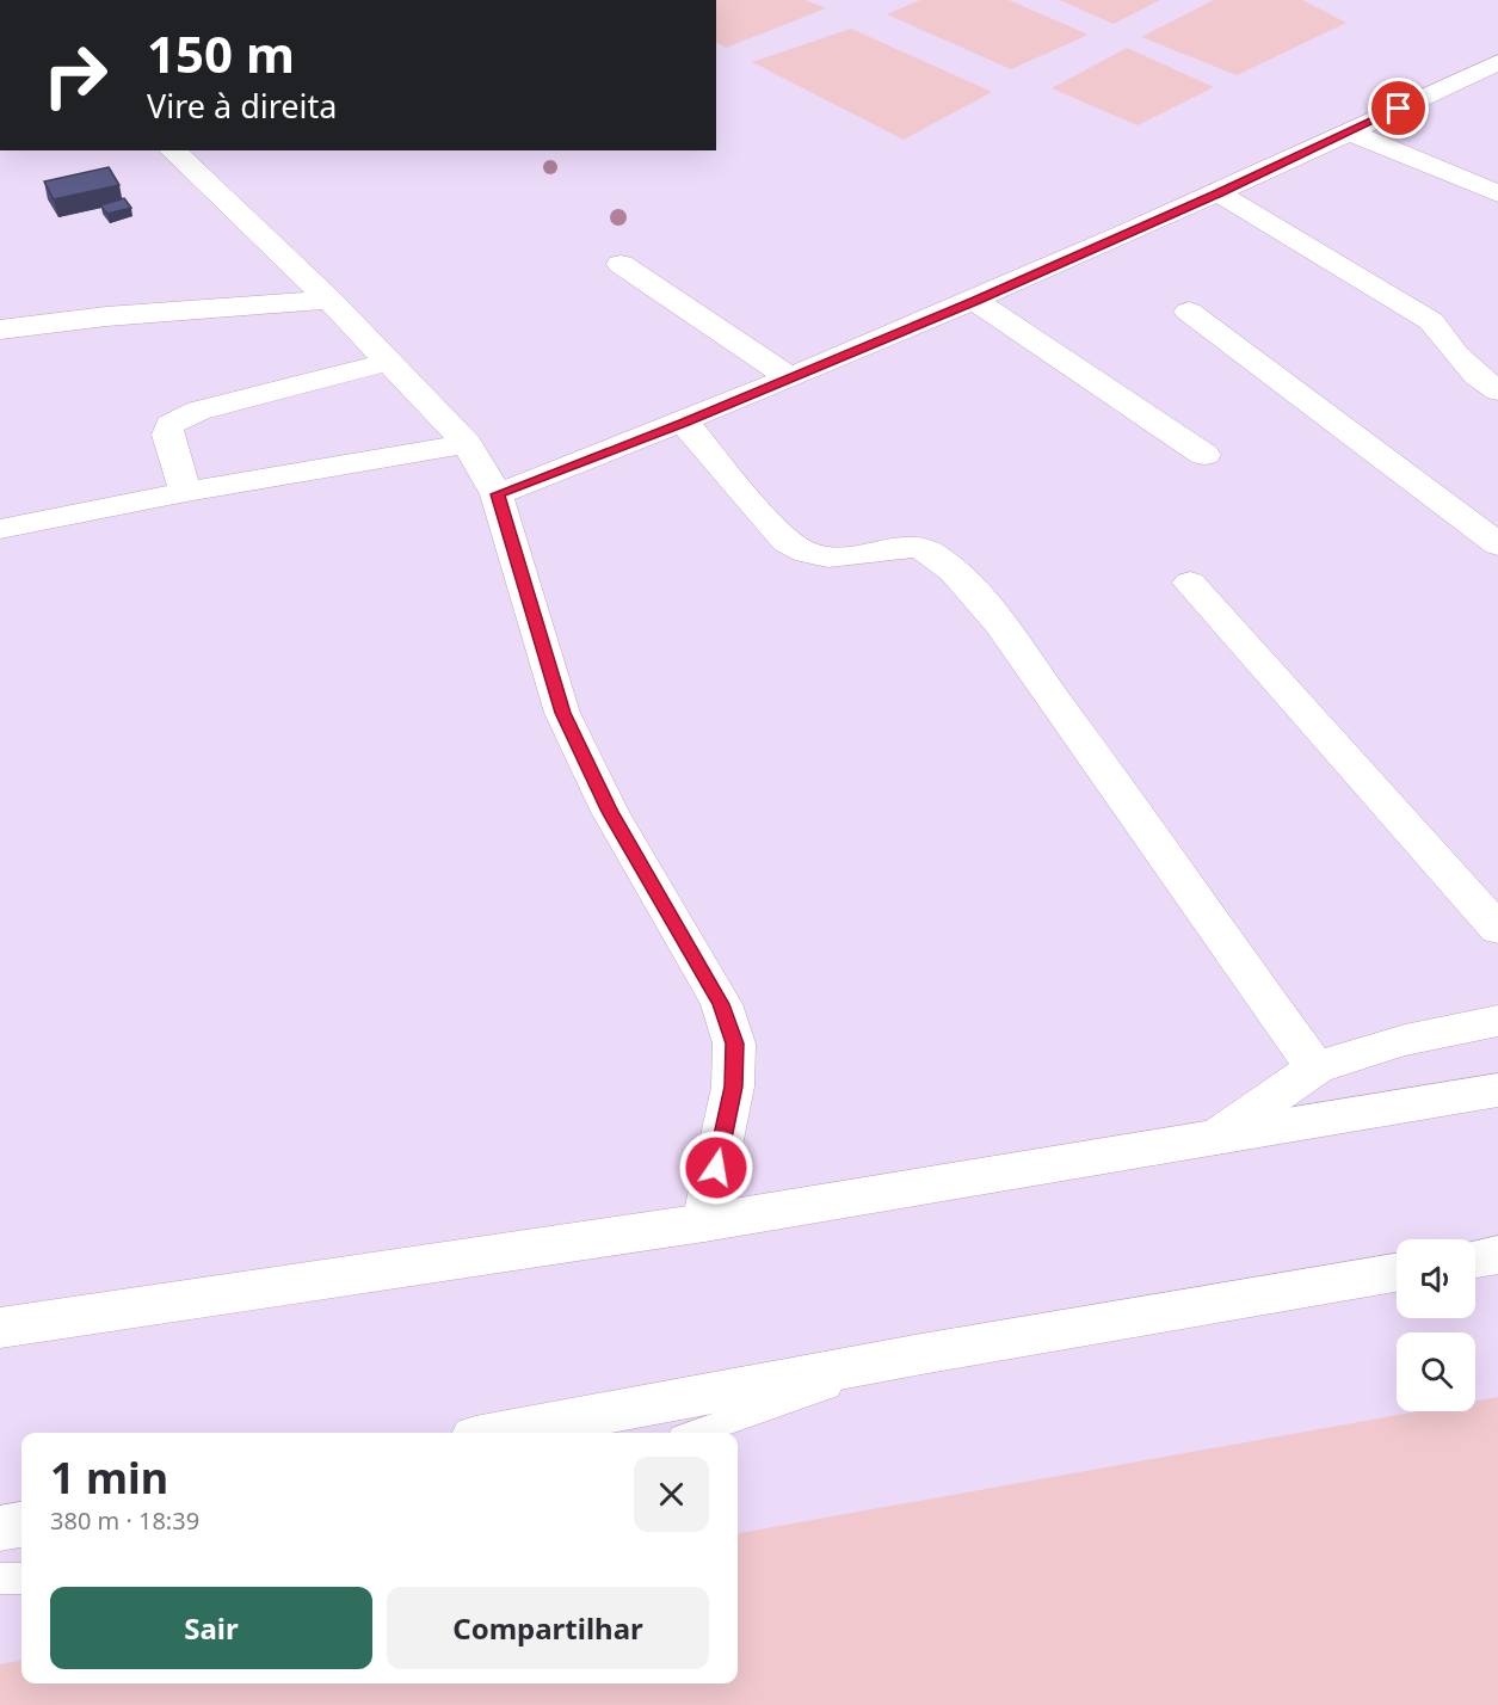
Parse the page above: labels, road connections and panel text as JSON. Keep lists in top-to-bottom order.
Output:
{
  "page": {
    "turn": ["150 m", "Vire à direita"],
    "heading": ["1 min", "380 m · 18:39"],
    "buttons": ["Sair", "Compartilhar"]
  }
}
